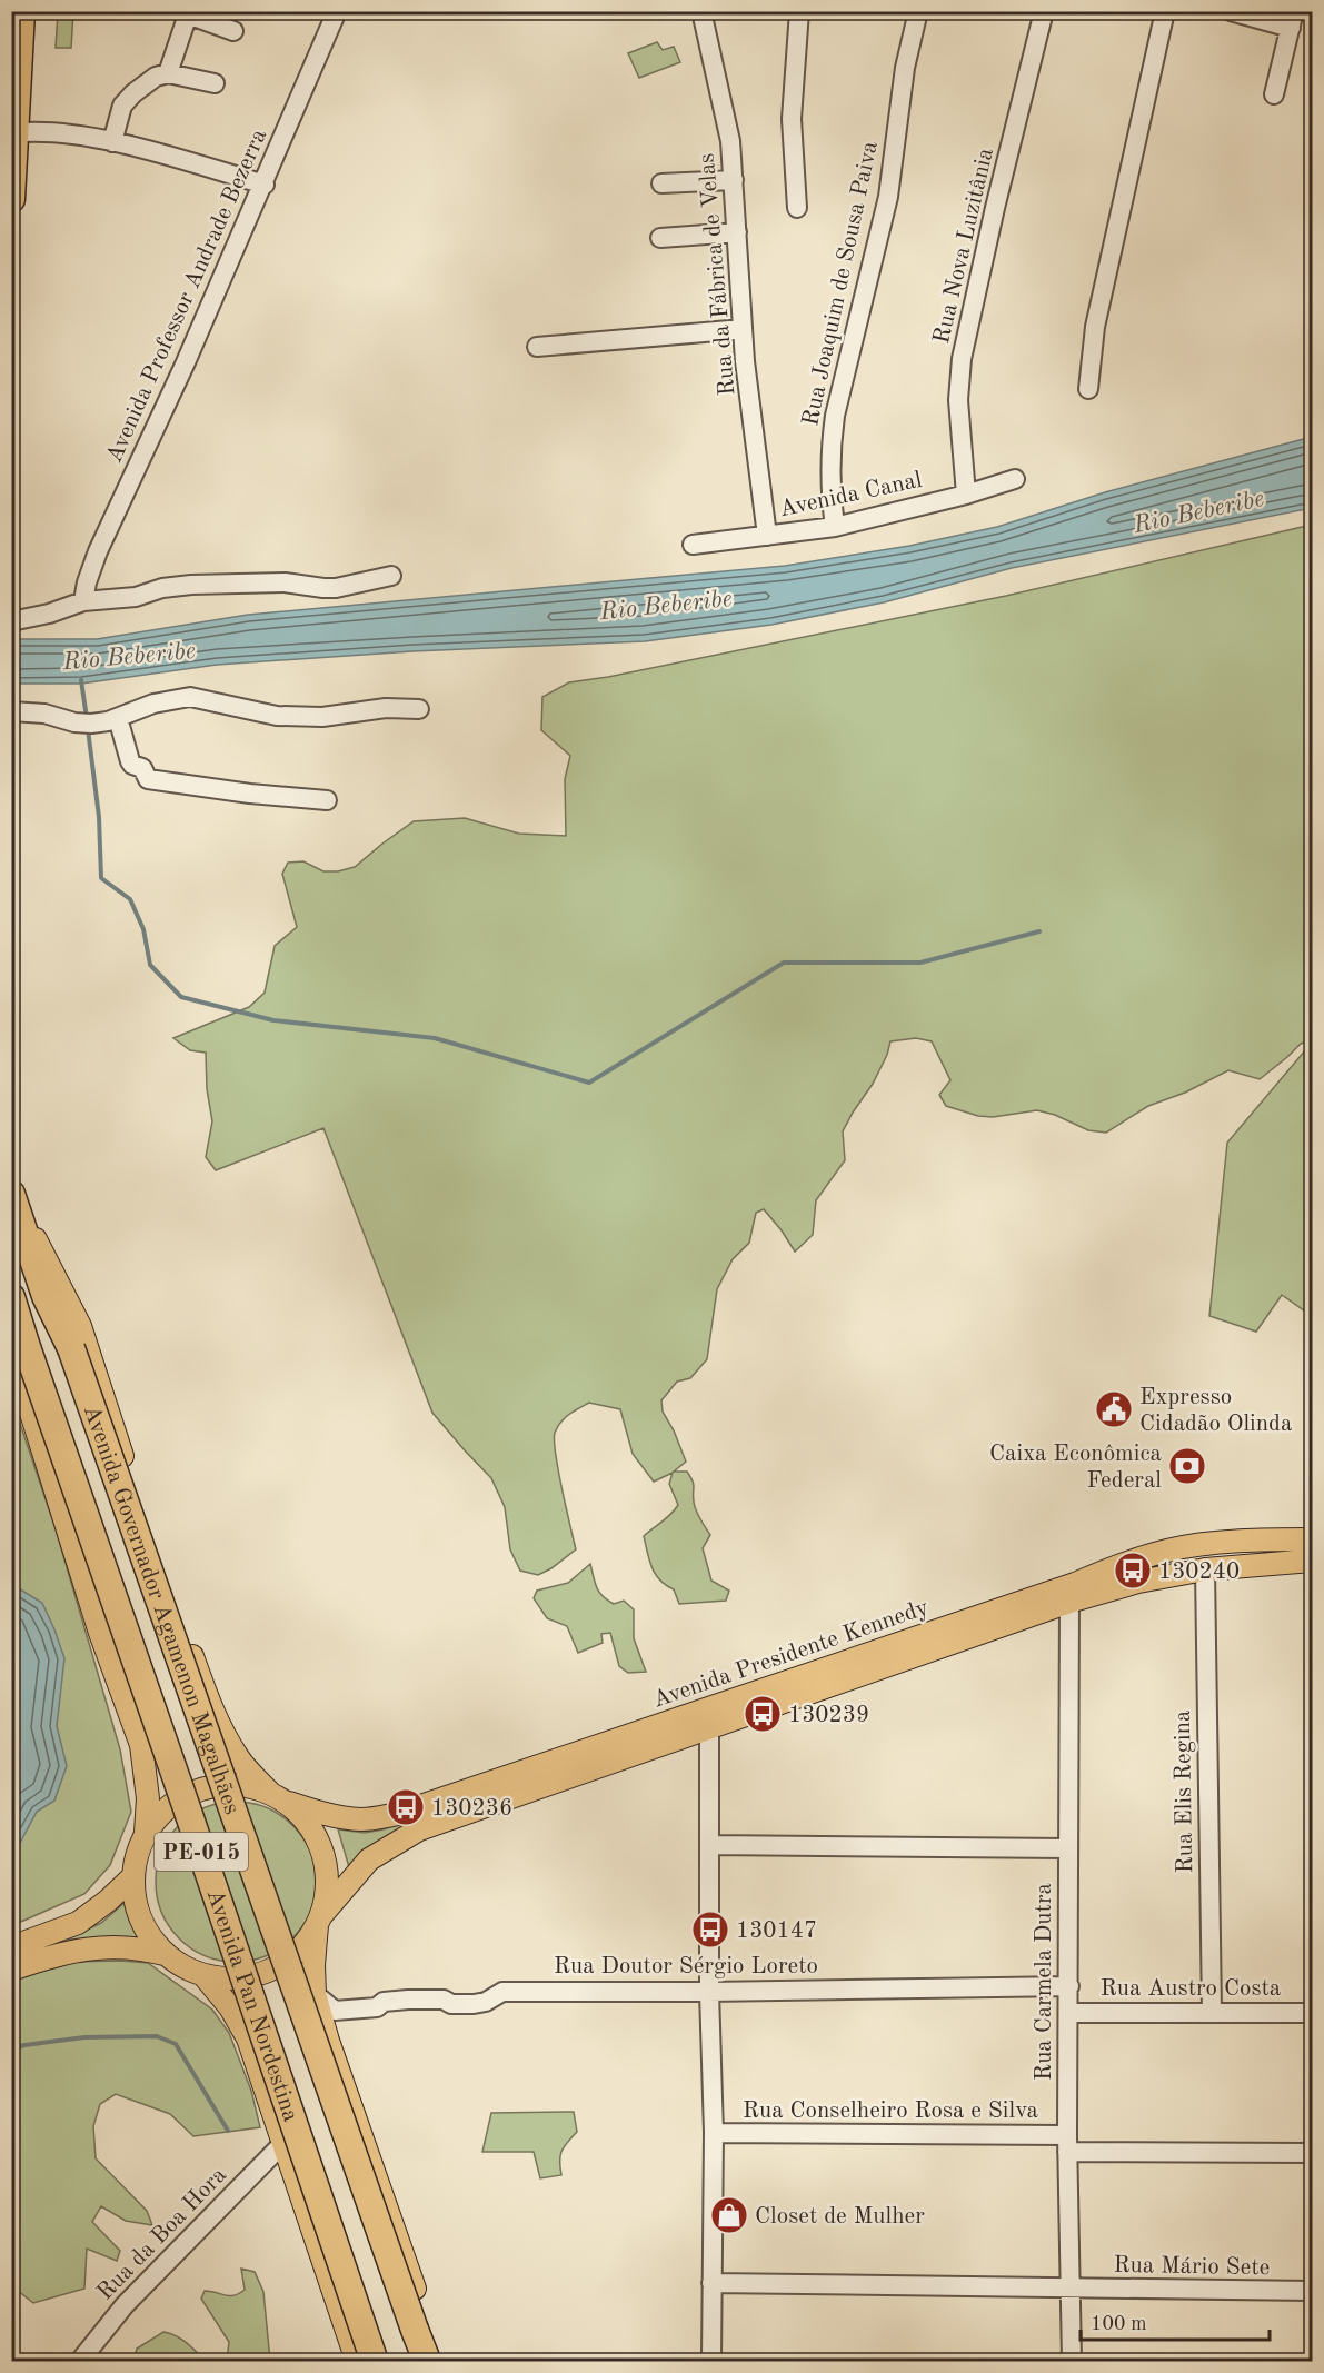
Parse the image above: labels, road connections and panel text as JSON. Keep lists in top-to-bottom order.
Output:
{
  "streets": {
    "highway": ["Avenida Governador Agamenon Magalhães", "PE-015", "Avenida Pan Nordestina"],
    "main road": ["Avenida Presidente Kennedy"],
    "street": [
      "Rua Nova Luzitânia",
      "Rua da Fábrica de Velas",
      "Rua Joaquim de Sousa Paiva",
      "Avenida Professor Andrade Bezerra",
      "Avenida Canal",
      "Rua Elis Regina",
      "Rua Doutor Sérgio Loreto",
      "Rua Carmela Dutra",
      "Rua Austro Costa",
      "Rua Conselheiro Rosa e Silva",
      "Rua da Boa Hora",
      "Rua Mário Sete"
    ]
  },
  "crossings": [
    ["Rua Nova Luzitânia", "Avenida Canal"],
    ["Rua da Fábrica de Velas", "Avenida Canal"],
    ["Rua Joaquim de Sousa Paiva", "Avenida Canal"],
    ["Avenida Governador Agamenon Magalhães", "Avenida Presidente Kennedy"],
    ["Avenida Governador Agamenon Magalhães", "Avenida Pan Nordestina"],
    ["Avenida Presidente Kennedy", "Rua Elis Regina"],
    ["Avenida Presidente Kennedy", "Rua Carmela Dutra"],
    ["Avenida Presidente Kennedy", "Avenida Pan Nordestina"],
    ["Rua Elis Regina", "Rua Austro Costa"],
    ["PE-015", "Avenida Pan Nordestina"],
    ["Rua Doutor Sérgio Loreto", "Rua Carmela Dutra"],
    ["Rua Carmela Dutra", "Rua Austro Costa"],
    ["Rua Carmela Dutra", "Rua Conselheiro Rosa e Silva"],
    ["Rua Carmela Dutra", "Rua Mário Sete"],
    ["Avenida Pan Nordestina", "Rua da Boa Hora"]
  ],
  "water": ["Rio Beberibe"],
  "places": {
    "public building": ["Expresso Cidadão Olinda"],
    "bank": ["Caixa Econômica Federal"],
    "bus stop": [
      "130240",
      "130239",
      "130236",
      "130147"
    ],
    "shop": ["Closet de Mulher"]
  },
  "scale_bar": "100 m"
}
